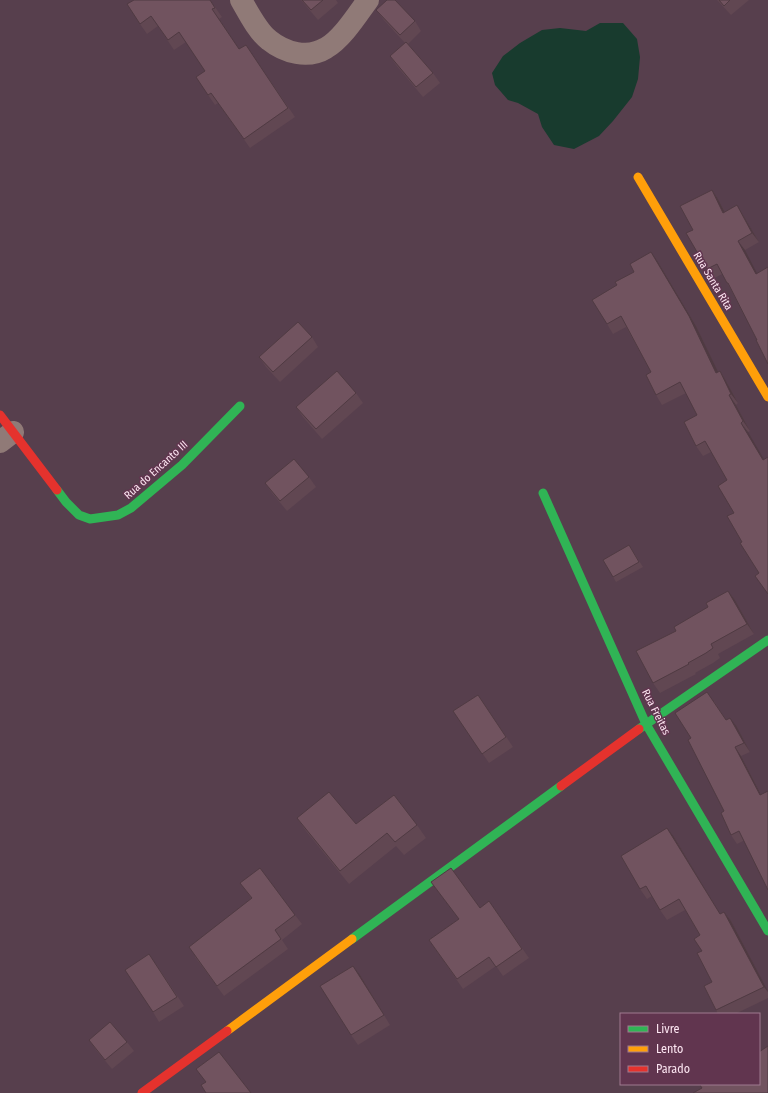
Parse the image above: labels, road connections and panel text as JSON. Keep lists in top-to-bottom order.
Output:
{
  "streets": {
    "street": ["Rua Santa Rita", "Rua do Encanto III", "Rua Freitas"]
  },
  "legend": ["Livre", "Lento", "Parado"]
}
